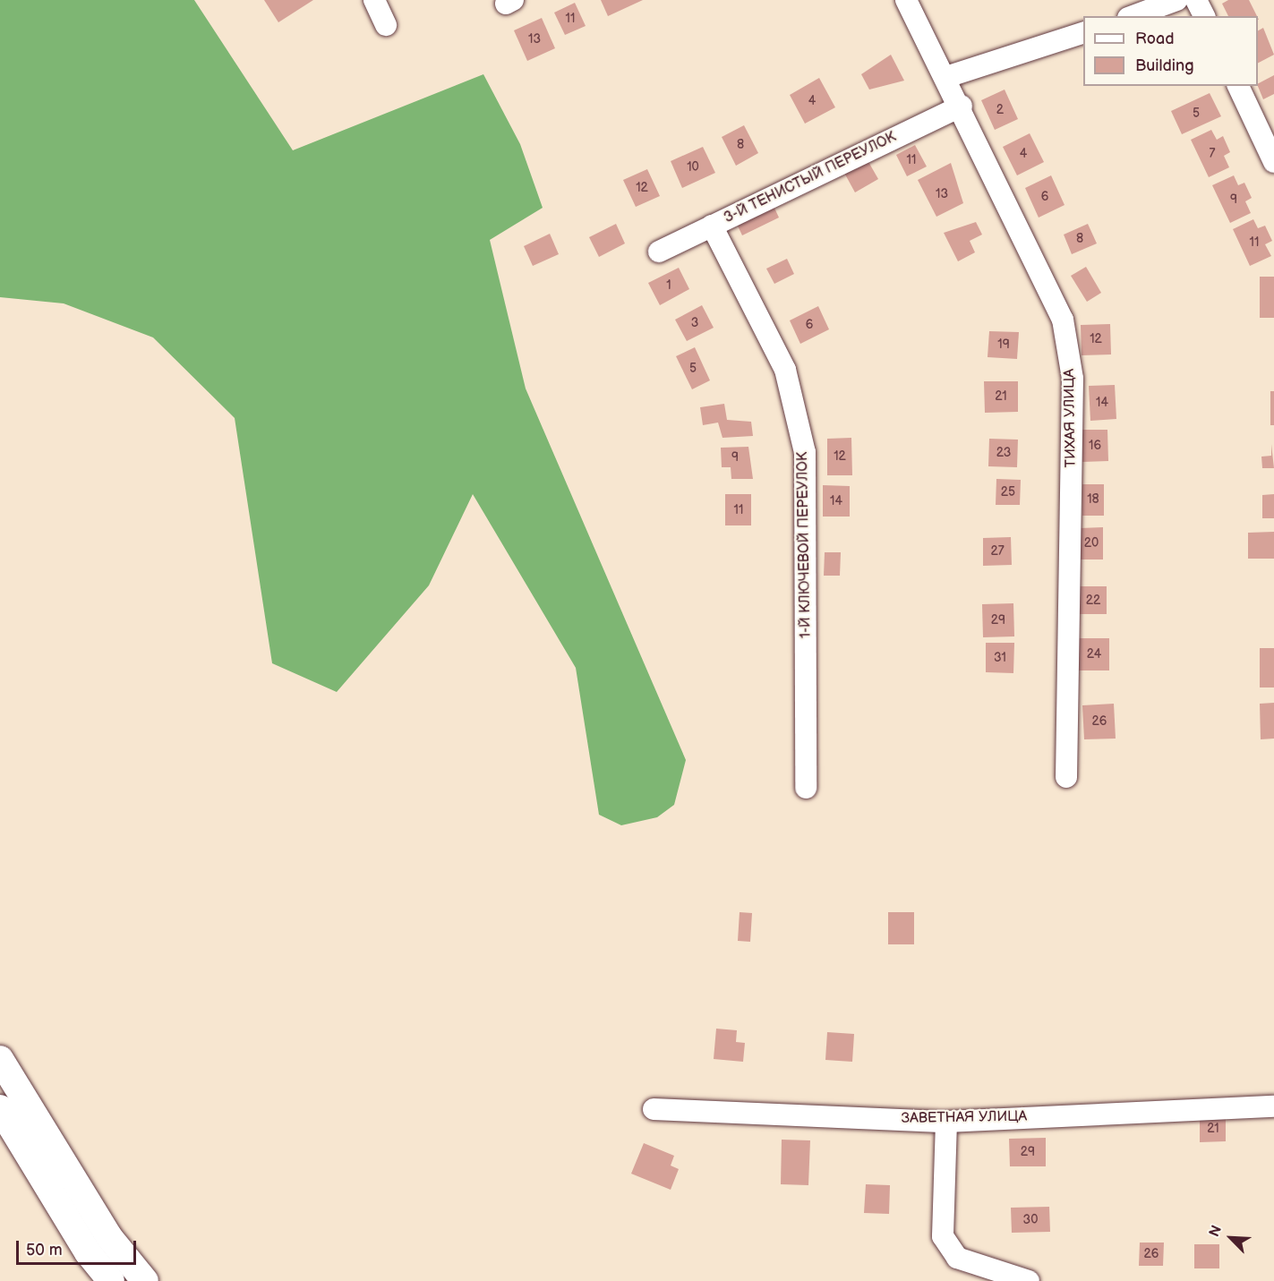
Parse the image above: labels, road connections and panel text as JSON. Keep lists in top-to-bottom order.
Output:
{
  "streets": {
    "street": [
      "3-Й ТЕНИСТЫЙ ПЕРЕУЛОК",
      "ТИХАЯ УЛИЦА",
      "1-Й КЛЮЧЕВОЙ ПЕРЕУЛОК",
      "ЗАВЕТНАЯ УЛИЦА"
    ]
  },
  "crossings": [
    ["3-Й ТЕНИСТЫЙ ПЕРЕУЛОК", "ТИХАЯ УЛИЦА"],
    ["3-Й ТЕНИСТЫЙ ПЕРЕУЛОК", "1-Й КЛЮЧЕВОЙ ПЕРЕУЛОК"]
  ],
  "house_numbers": [
    "11",
    "13",
    "4",
    "2",
    "5",
    "8",
    "4",
    "7",
    "11",
    "10",
    "12",
    "13",
    "6",
    "9",
    "8",
    "11",
    "1",
    "3",
    "6",
    "12",
    "19",
    "5",
    "21",
    "14",
    "16",
    "23",
    "12",
    "9",
    "25",
    "18",
    "14",
    "11",
    "20",
    "27",
    "22",
    "29",
    "24",
    "31",
    "26",
    "21",
    "29",
    "30",
    "26"
  ],
  "legend": ["Road", "Building"],
  "scale_bar": "50 m",
  "north": "top left"
}
